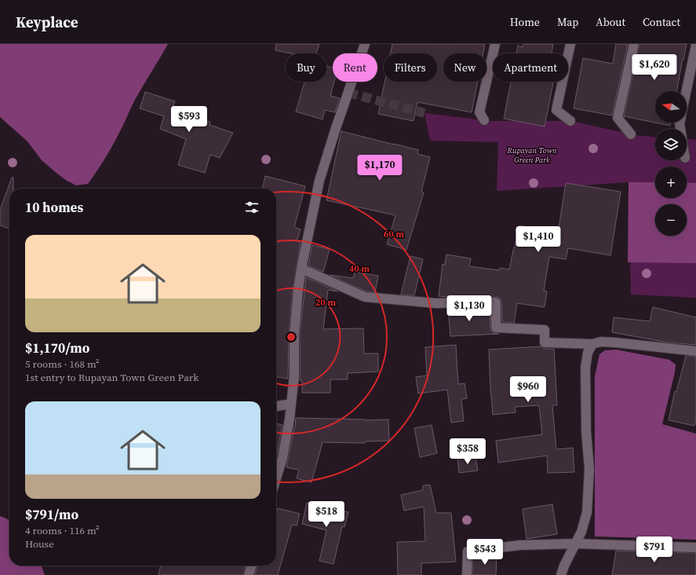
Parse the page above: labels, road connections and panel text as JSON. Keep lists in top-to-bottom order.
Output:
{
  "parks": ["Rupayan Town Green Park"],
  "north": "left",
  "page": {
    "header": "Keyplace",
    "nav": [
      "Home",
      "Map",
      "About",
      "Contact"
    ],
    "chip": [
      "Buy",
      "Rent",
      "Filters",
      "New",
      "Apartment"
    ],
    "price": [
      "$1,620",
      "$593",
      "$1,170",
      "$1,410",
      "$1,130",
      "$960",
      "$358",
      "$518",
      "$791",
      "$543"
    ],
    "map_buttons": ["+", "−"],
    "heading": "10 homes",
    "list": [
      {
        "name": "$1,170/mo",
        "note": "5 rooms · 168 m² · 1st entry to Rupayan Town Green Park"
      },
      {
        "name": "$791/mo",
        "note": "4 rooms · 116 m² · House"
      }
    ]
  },
  "rings": ["60 m", "40 m", "20 m"]
}
